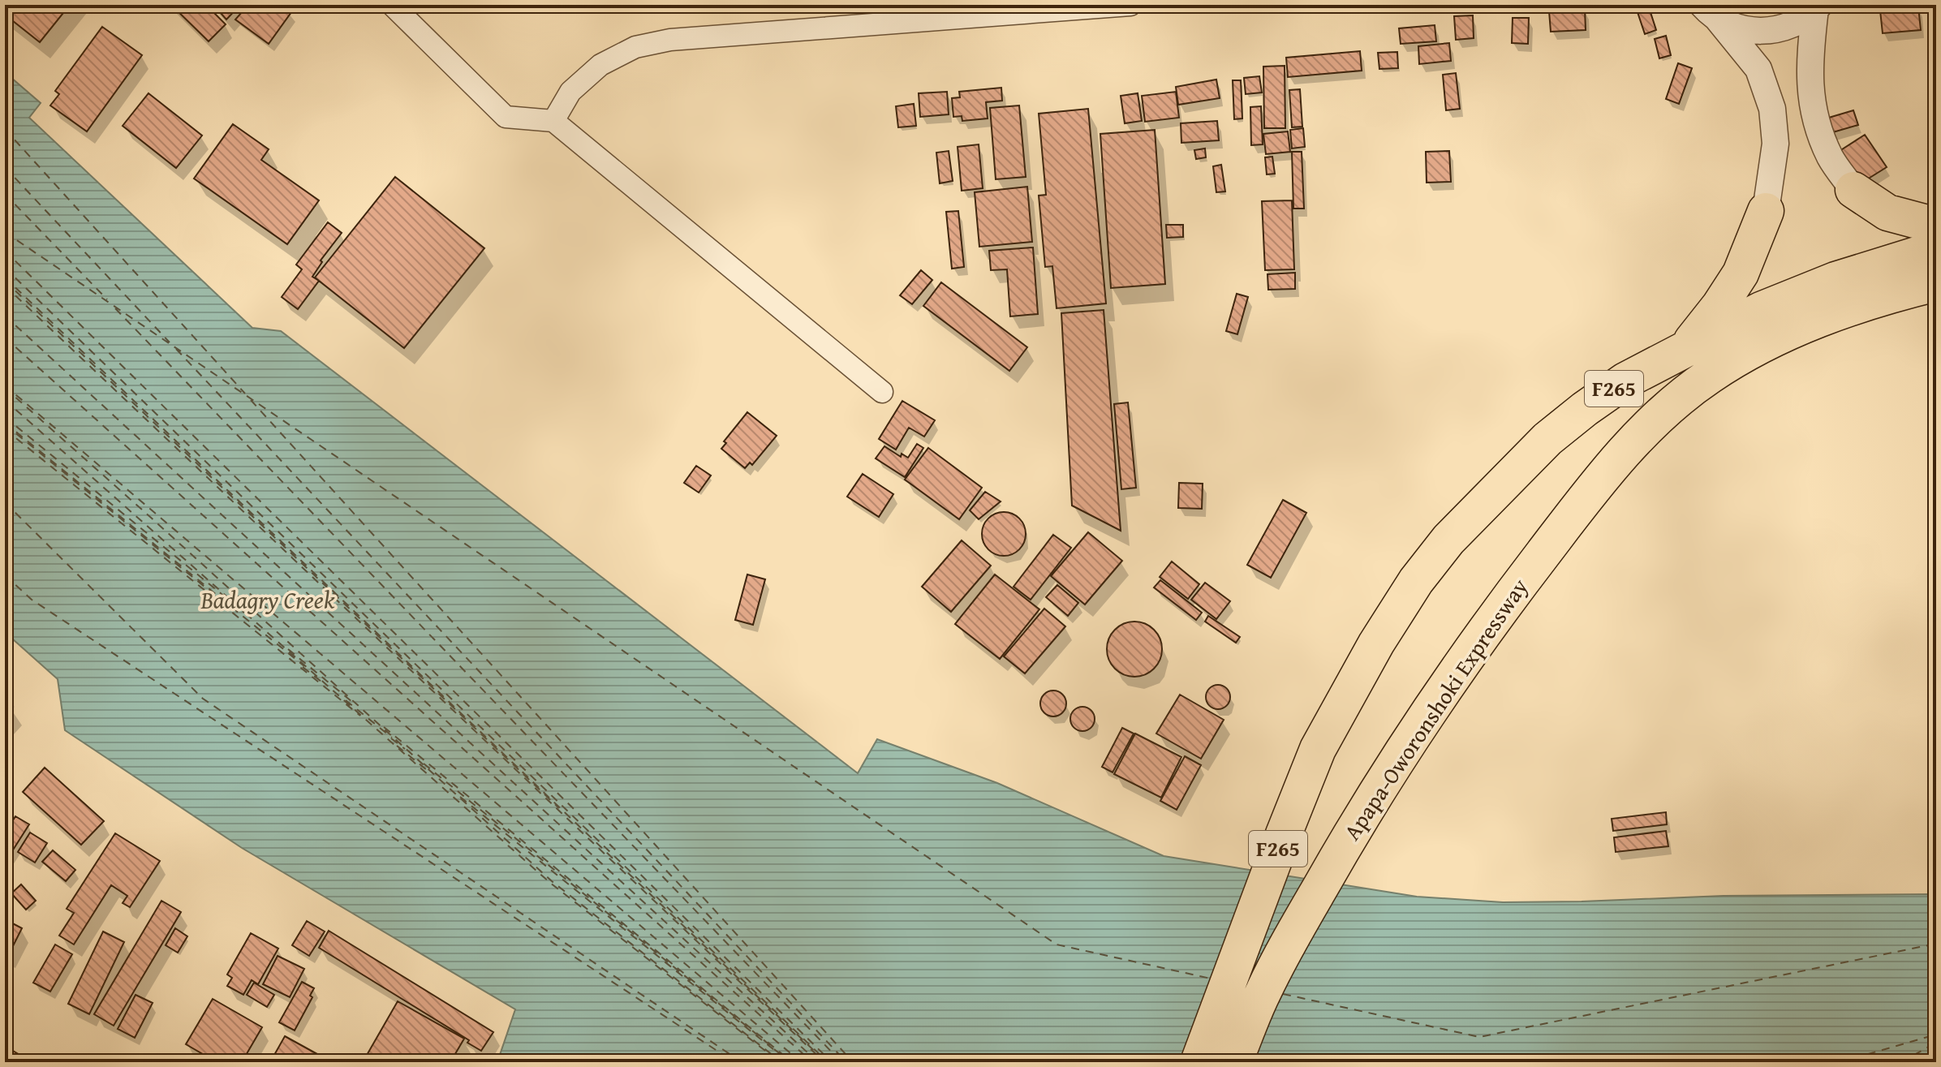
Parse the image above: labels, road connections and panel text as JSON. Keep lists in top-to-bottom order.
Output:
{
  "streets": {
    "highway": ["F265", "Apapa-Oworonshoki Expressway"]
  },
  "water": ["Badagry Creek"]
}
